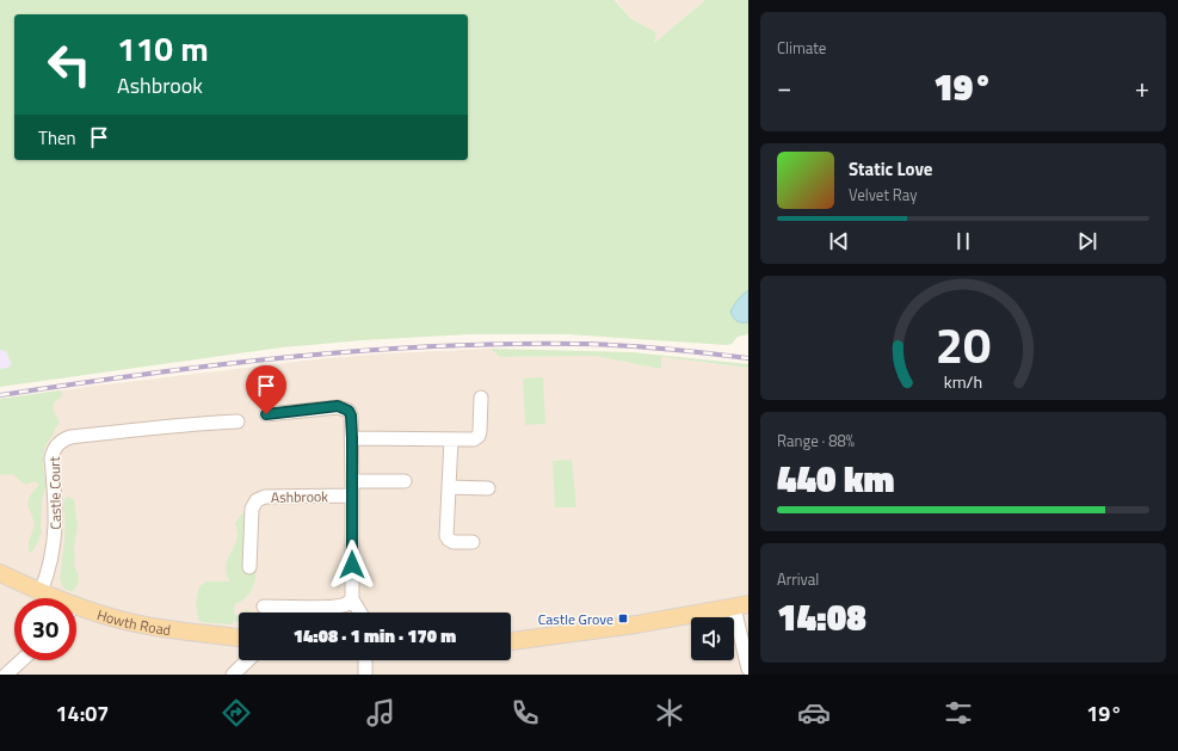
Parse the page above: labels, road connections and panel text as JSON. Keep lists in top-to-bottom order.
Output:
{
  "streets": {
    "main road": ["Howth Road"],
    "street": ["Castle Court", "Ashbrook"]
  },
  "crossings": [
    ["Castle Court", "Howth Road"]
  ],
  "places": {
    "transit": ["Castle Grove"]
  },
  "page": {
    "tile": [
      "Climate",
      ["Range · 88%", "440 km"],
      ["Arrival", "14:08"]
    ],
    "turn": ["110 m", "Ashbrook"],
    "heat": ["−", "19°", "+"],
    "then": "Then",
    "song": ["Static Love", "Velvet Ray"],
    "limit": "30",
    "trip": "14:08 · 1 min · 170 m",
    "tabs": ["14:07", "19°"],
    "gauge": ["20", "km/h"]
  }
}
